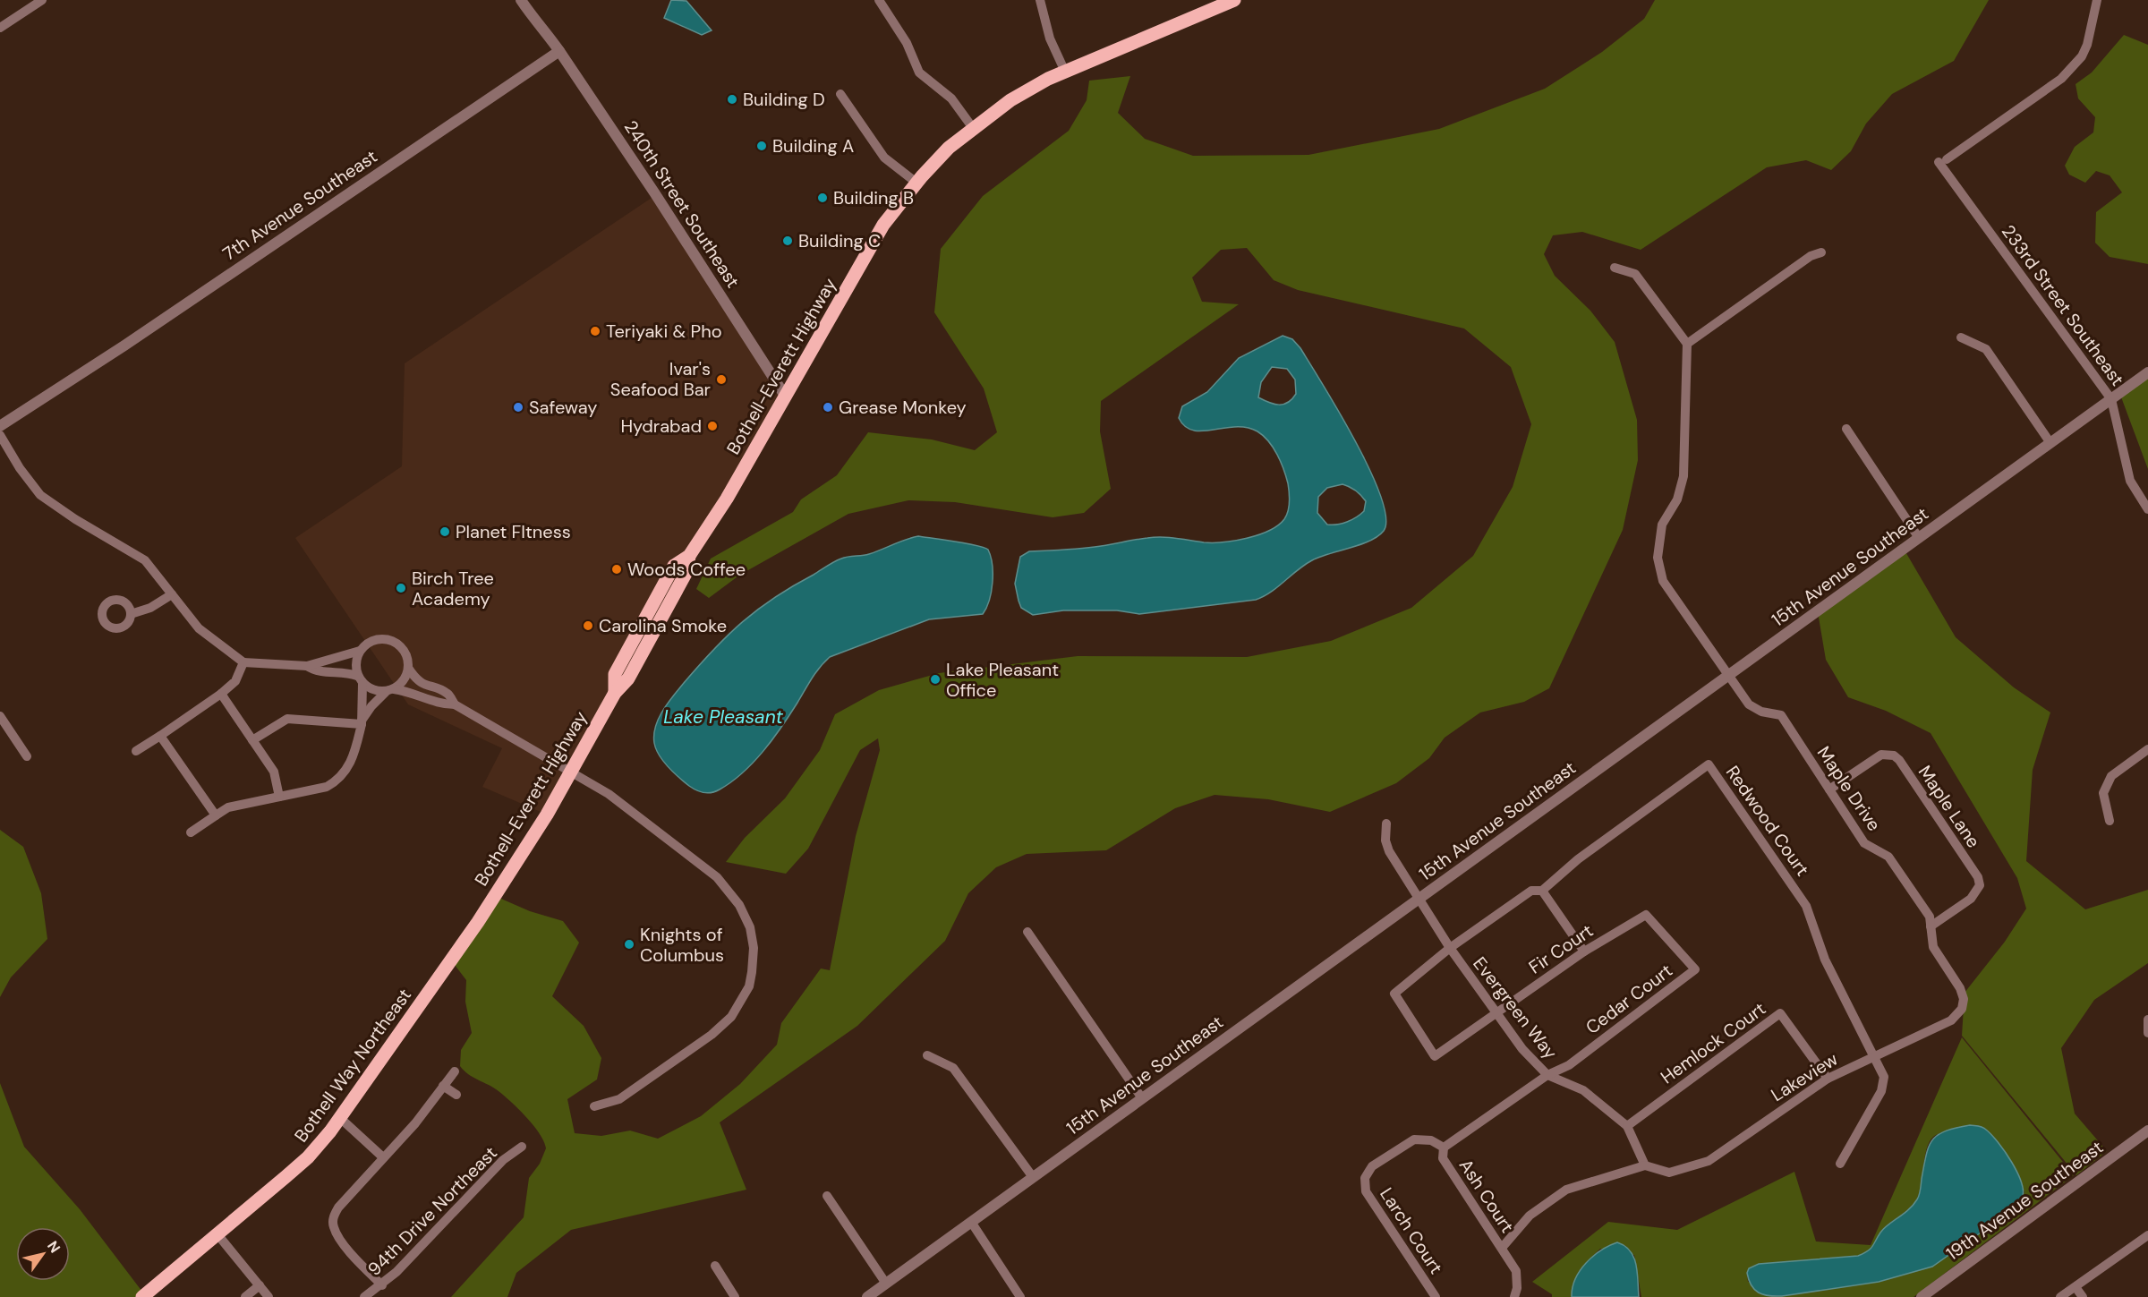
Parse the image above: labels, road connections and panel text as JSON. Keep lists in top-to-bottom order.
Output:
{
  "streets": {
    "main road": ["Bothell-Everett Highway", "Bothell Way Northeast"],
    "street": [
      "240th Street Southeast",
      "7th Avenue Southeast",
      "233rd Street Southeast",
      "15th Avenue Southeast",
      "Maple Drive",
      "Maple Lane",
      "Redwood Court",
      "Fir Court",
      "Cedar Court",
      "Evergreen Way",
      "Hemlock Court",
      "Lakeview",
      "Ash Court",
      "19th Avenue Southeast",
      "94th Drive Northeast",
      "Larch Court"
    ]
  },
  "crossings": [
    ["240th Street Southeast", "7th Avenue Southeast"],
    ["240th Street Southeast", "Bothell-Everett Highway"],
    ["233rd Street Southeast", "15th Avenue Southeast"],
    ["Bothell-Everett Highway", "Bothell Way Northeast"],
    ["15th Avenue Southeast", "Maple Drive"],
    ["15th Avenue Southeast", "Evergreen Way"],
    ["Maple Drive", "Maple Lane"],
    ["Maple Drive", "Lakeview"],
    ["Redwood Court", "Lakeview"],
    ["Fir Court", "Cedar Court"],
    ["Fir Court", "Evergreen Way"],
    ["Cedar Court", "Evergreen Way"],
    ["Cedar Court", "Ash Court"],
    ["Evergreen Way", "Hemlock Court"],
    ["Evergreen Way", "Lakeview"],
    ["Evergreen Way", "Ash Court"],
    ["Hemlock Court", "Lakeview"],
    ["Ash Court", "Larch Court"]
  ],
  "water": ["Lake Pleasant"],
  "places": [
    "Building D",
    "Building A",
    "Building B",
    "Building C",
    "Teriyaki & Pho",
    "Ivar's Seafood Bar",
    "Safeway",
    "Grease Monkey",
    "Hydrabad",
    "Planet FItness",
    "Woods Coffee",
    "Birch Tree Academy",
    "Carolina Smoke",
    "Lake Pleasant Office",
    "Knights of Columbus"
  ],
  "north": "top right"
}
